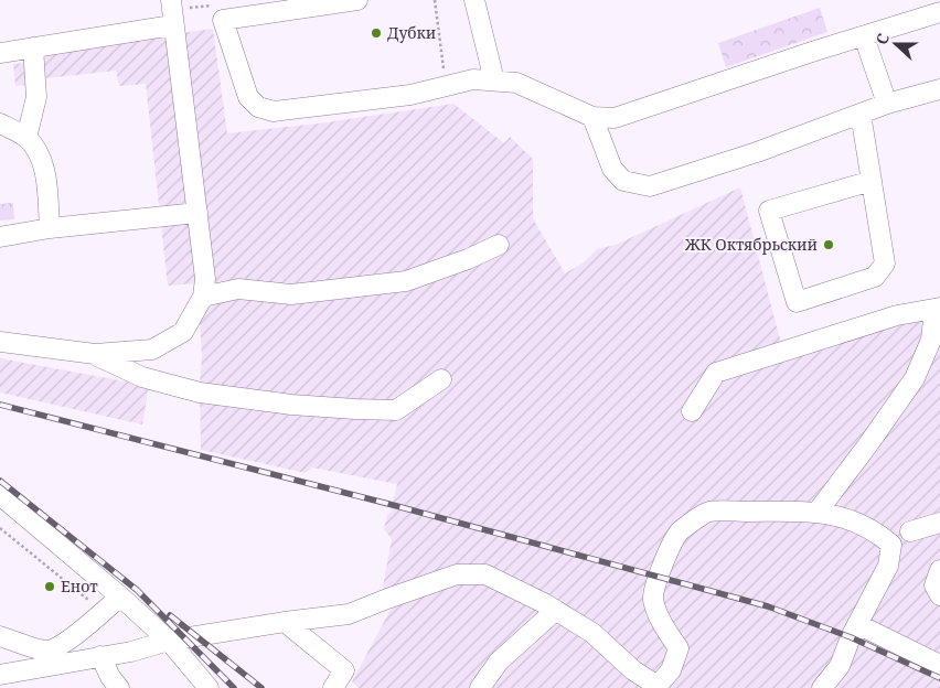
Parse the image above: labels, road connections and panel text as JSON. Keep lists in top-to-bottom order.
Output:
{
  "places": ["Дубки", "ЖК Октябрьский", "Енот"],
  "north": "left"
}
